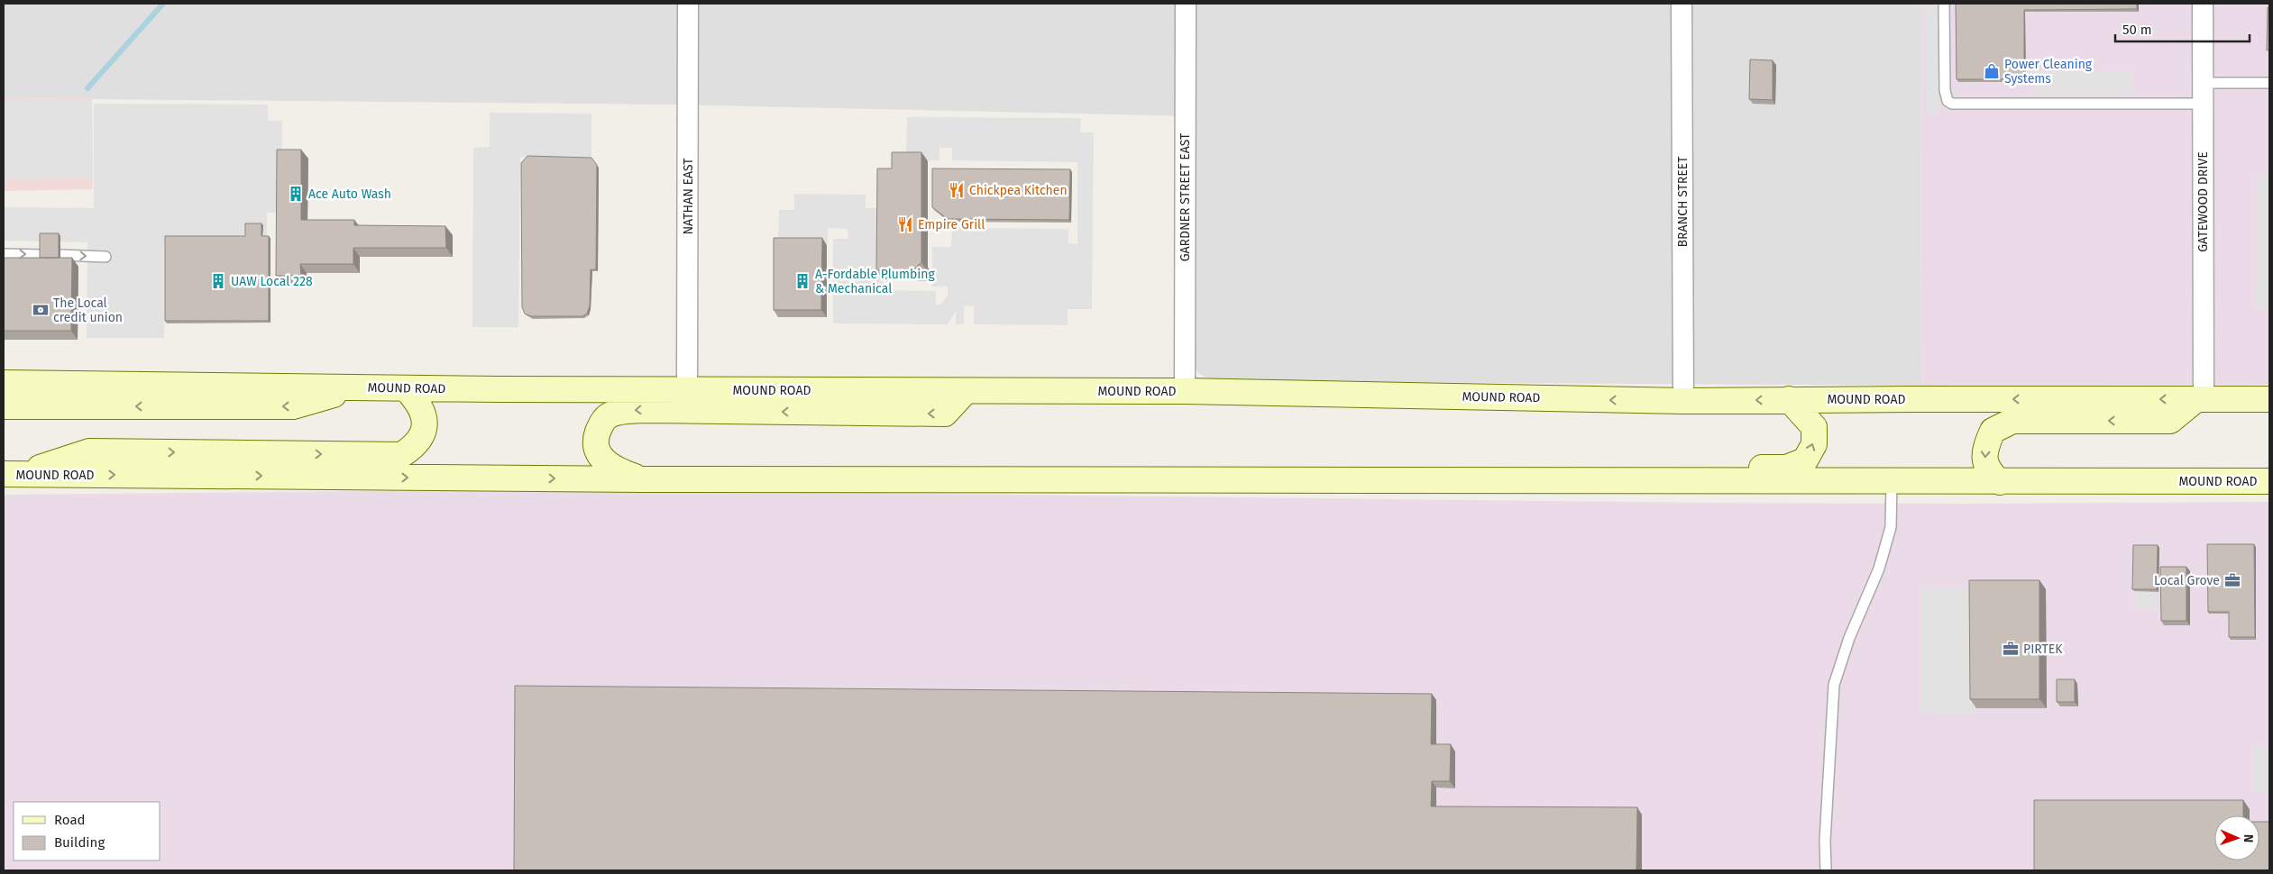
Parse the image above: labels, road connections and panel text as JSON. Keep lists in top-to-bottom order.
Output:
{
  "streets": {
    "main road": ["MOUND ROAD"],
    "street": [
      "NATHAN EAST",
      "GARDNER STREET EAST",
      "BRANCH STREET",
      "GATEWOOD DRIVE"
    ]
  },
  "crossings": [
    ["NATHAN EAST", "MOUND ROAD"],
    ["GARDNER STREET EAST", "MOUND ROAD"],
    ["BRANCH STREET", "MOUND ROAD"],
    ["GATEWOOD DRIVE", "MOUND ROAD"]
  ],
  "places": {
    "shop": ["Power Cleaning Systems"],
    "restaurant": ["Chickpea Kitchen", "Empire Grill"],
    "building": ["Ace Auto Wash", "UAW Local 228", "A-Fordable Plumbing & Mechanical"],
    "bank": ["The Local credit union"],
    "office": ["Local Grove", "PIRTEK"]
  },
  "legend": ["Road", "Building"],
  "scale_bar": "50 m",
  "north": "right"
}
